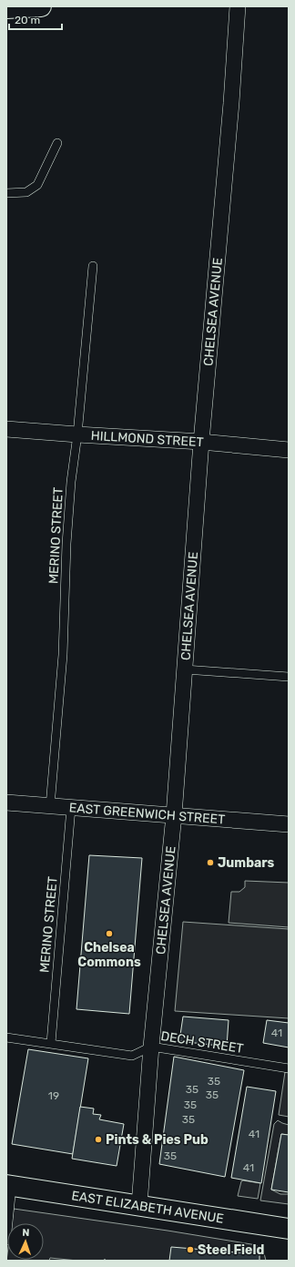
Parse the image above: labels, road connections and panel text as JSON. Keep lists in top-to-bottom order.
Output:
{
  "streets": {
    "main road": ["EAST ELIZABETH AVENUE"],
    "street": ["CHELSEA AVENUE", "HILLMOND STREET", "EAST GREENWICH STREET"],
    "lane": ["MERINO STREET", "DECH STREET"]
  },
  "crossings": [
    ["CHELSEA AVENUE", "HILLMOND STREET"],
    ["CHELSEA AVENUE", "EAST GREENWICH STREET"],
    ["CHELSEA AVENUE", "DECH STREET"],
    ["CHELSEA AVENUE", "EAST ELIZABETH AVENUE"],
    ["HILLMOND STREET", "MERINO STREET"],
    ["MERINO STREET", "EAST GREENWICH STREET"],
    ["MERINO STREET", "DECH STREET"]
  ],
  "places": [
    "Jumbars",
    "Chelsea Commons",
    "Pints & Pies Pub",
    "Steel Field"
  ],
  "house_numbers": [
    "41",
    "35",
    "35",
    "35",
    "19",
    "35",
    "35",
    "41",
    "35",
    "41"
  ],
  "scale_bar": "20 m",
  "north": "top"
}
